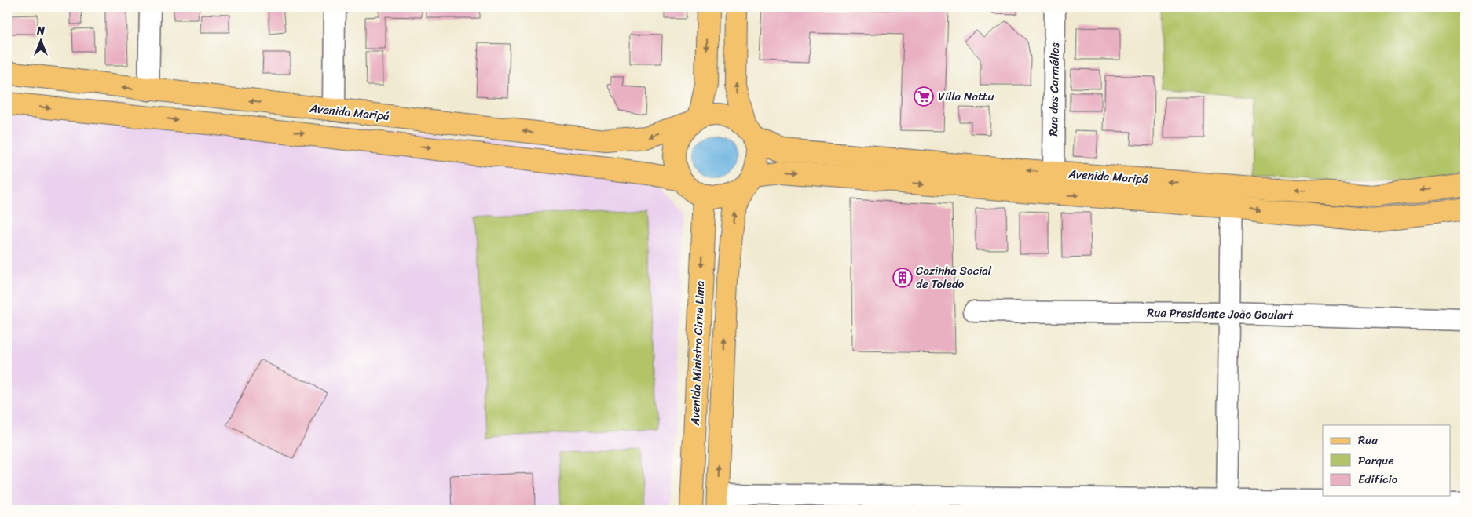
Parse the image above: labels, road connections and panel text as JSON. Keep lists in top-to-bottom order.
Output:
{
  "streets": {
    "main road": ["Avenida Maripá", "Avenida Ministro Cirne Lima"],
    "street": ["Rua das Carmélias", "Rua Presidente João Goulart"]
  },
  "crossings": [
    ["Rua das Carmélias", "Avenida Maripá"],
    ["Avenida Maripá", "Avenida Ministro Cirne Lima"]
  ],
  "places": {
    "supermarket": ["Villa Nattu"],
    "building": ["Cozinha Social de Toledo"]
  },
  "legend": ["Rua", "Parque", "Edifício"],
  "north": "top"
}
